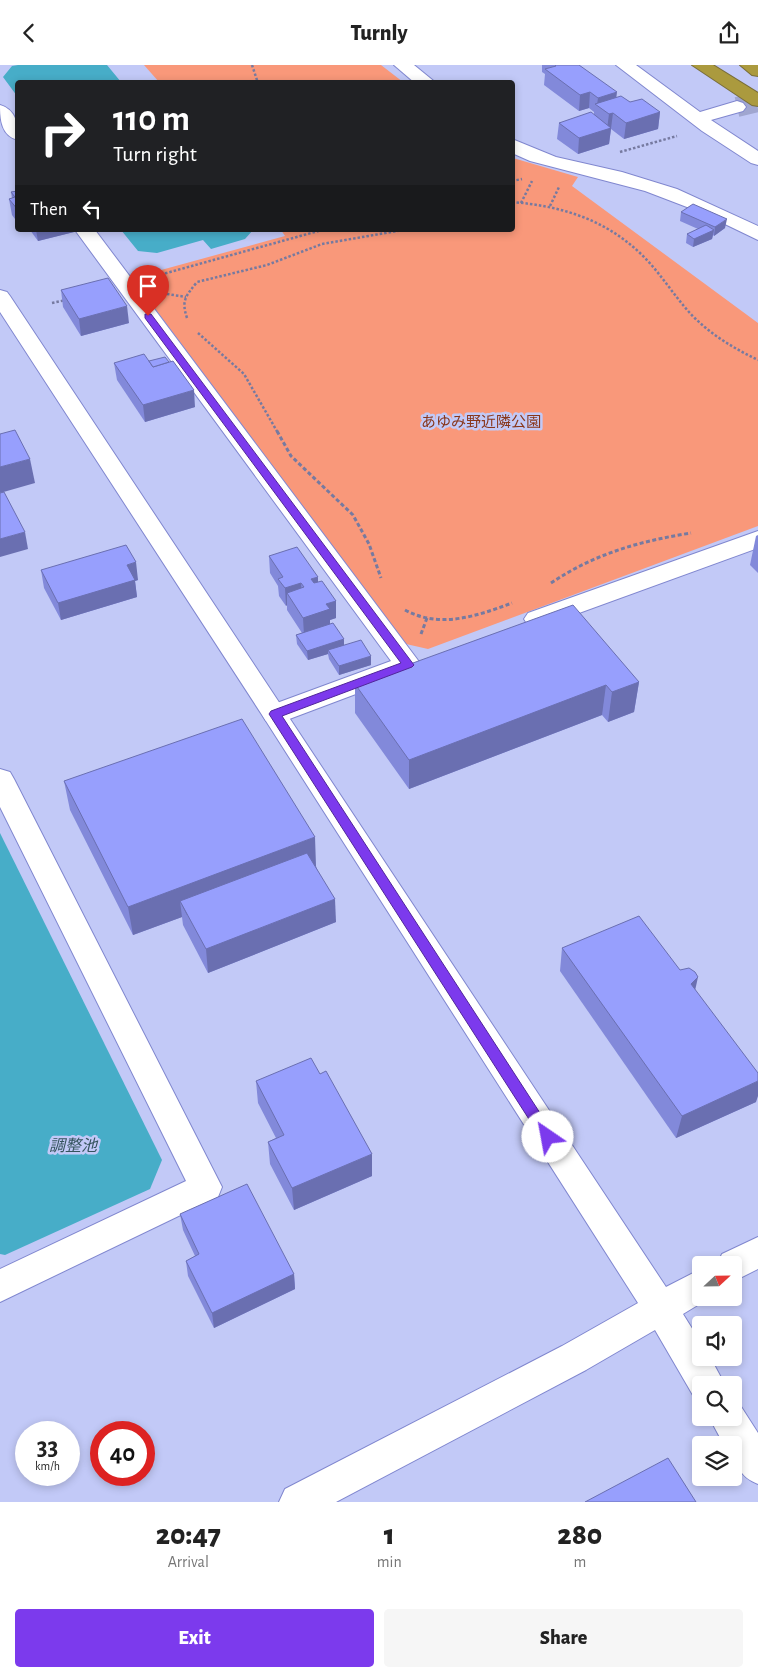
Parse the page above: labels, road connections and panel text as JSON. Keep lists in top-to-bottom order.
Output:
{
  "water": ["調整池"],
  "parks": ["あゆみ野近隣公園"],
  "north": "right",
  "page": {
    "header": "Turnly",
    "turn": ["110 m", "Turn right"],
    "then": "Then",
    "speed": "33 km/h",
    "limit": "40",
    "eta": [
      "20:47",
      "Arrival",
      "1",
      "min",
      "280",
      "m"
    ],
    "buttons": ["Exit", "Share"]
  }
}
